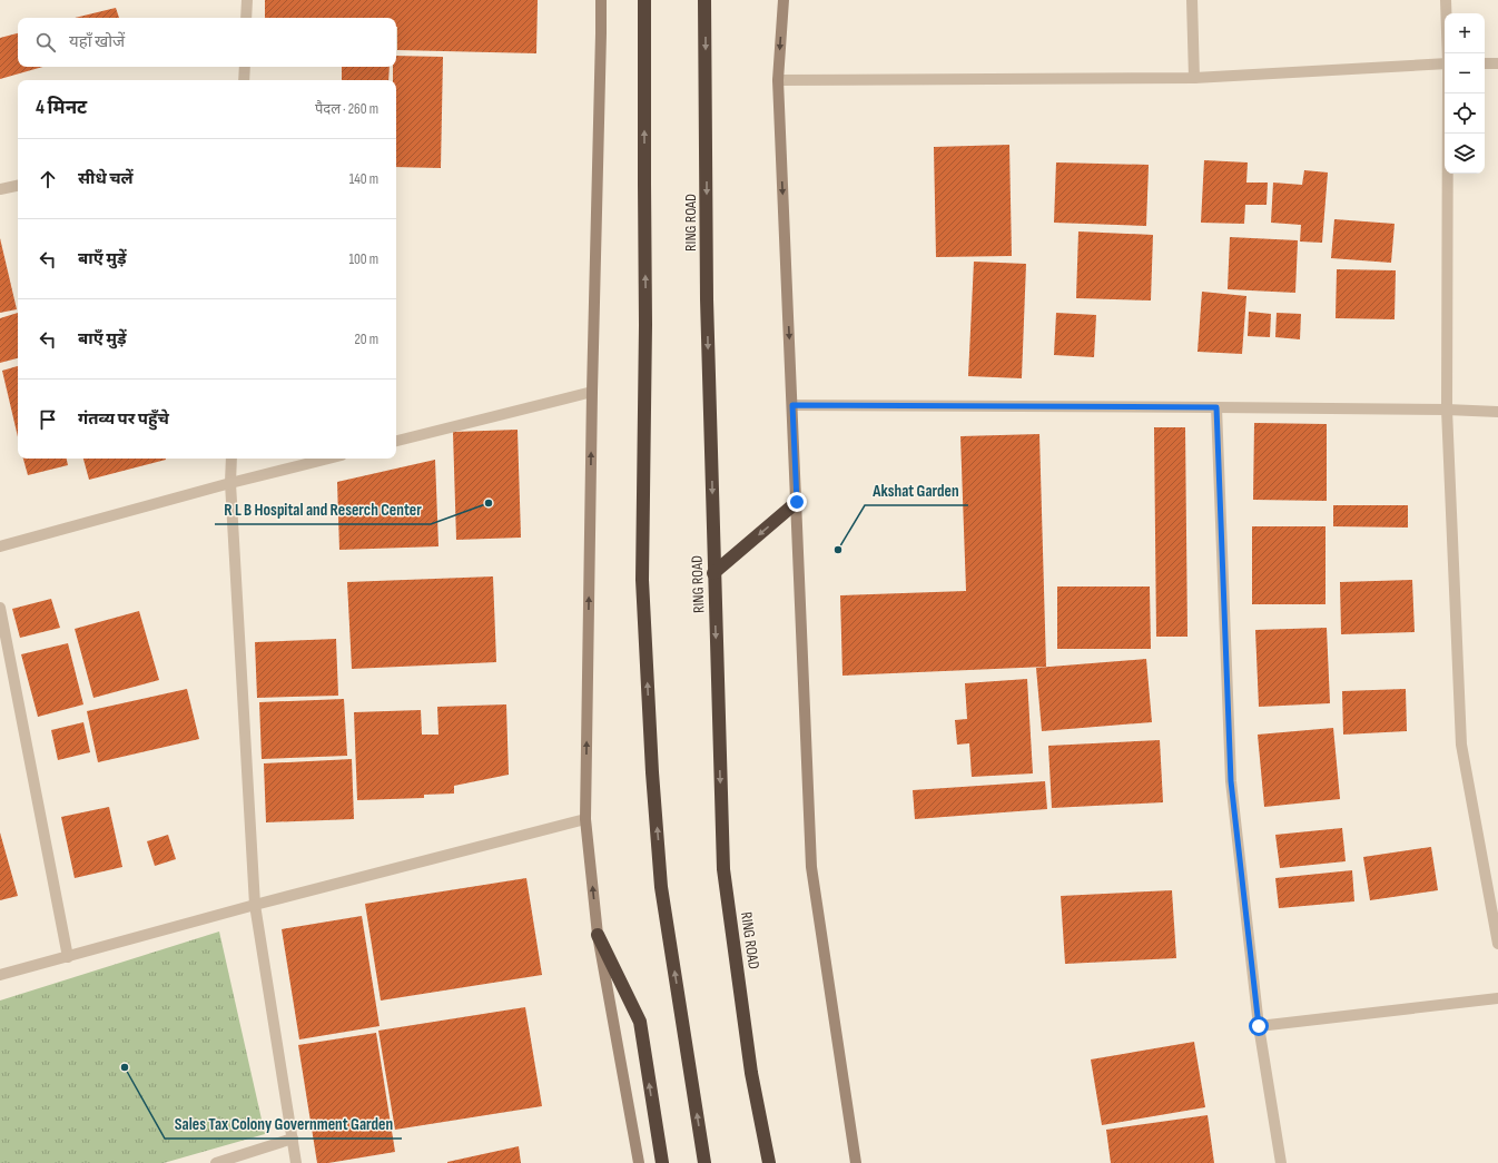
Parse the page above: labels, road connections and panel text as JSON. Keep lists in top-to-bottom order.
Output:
{
  "streets": {
    "highway": ["RING ROAD"]
  },
  "places": ["R L B Hospital and Reserch Center", "Akshat Garden", "Sales Tax Colony Government Garden"],
  "page": {
    "map_buttons": ["+", "−"],
    "search": "यहाँ खोजें",
    "heading": ["4 मिनट", "पैदल · 260 m"],
    "list": [
      ["सीधे चलें", "140 m"],
      ["बाएँ मुड़ें", "100 m"],
      ["बाएँ मुड़ें", "20 m"],
      "गंतव्य पर पहुँचे"
    ]
  }
}
